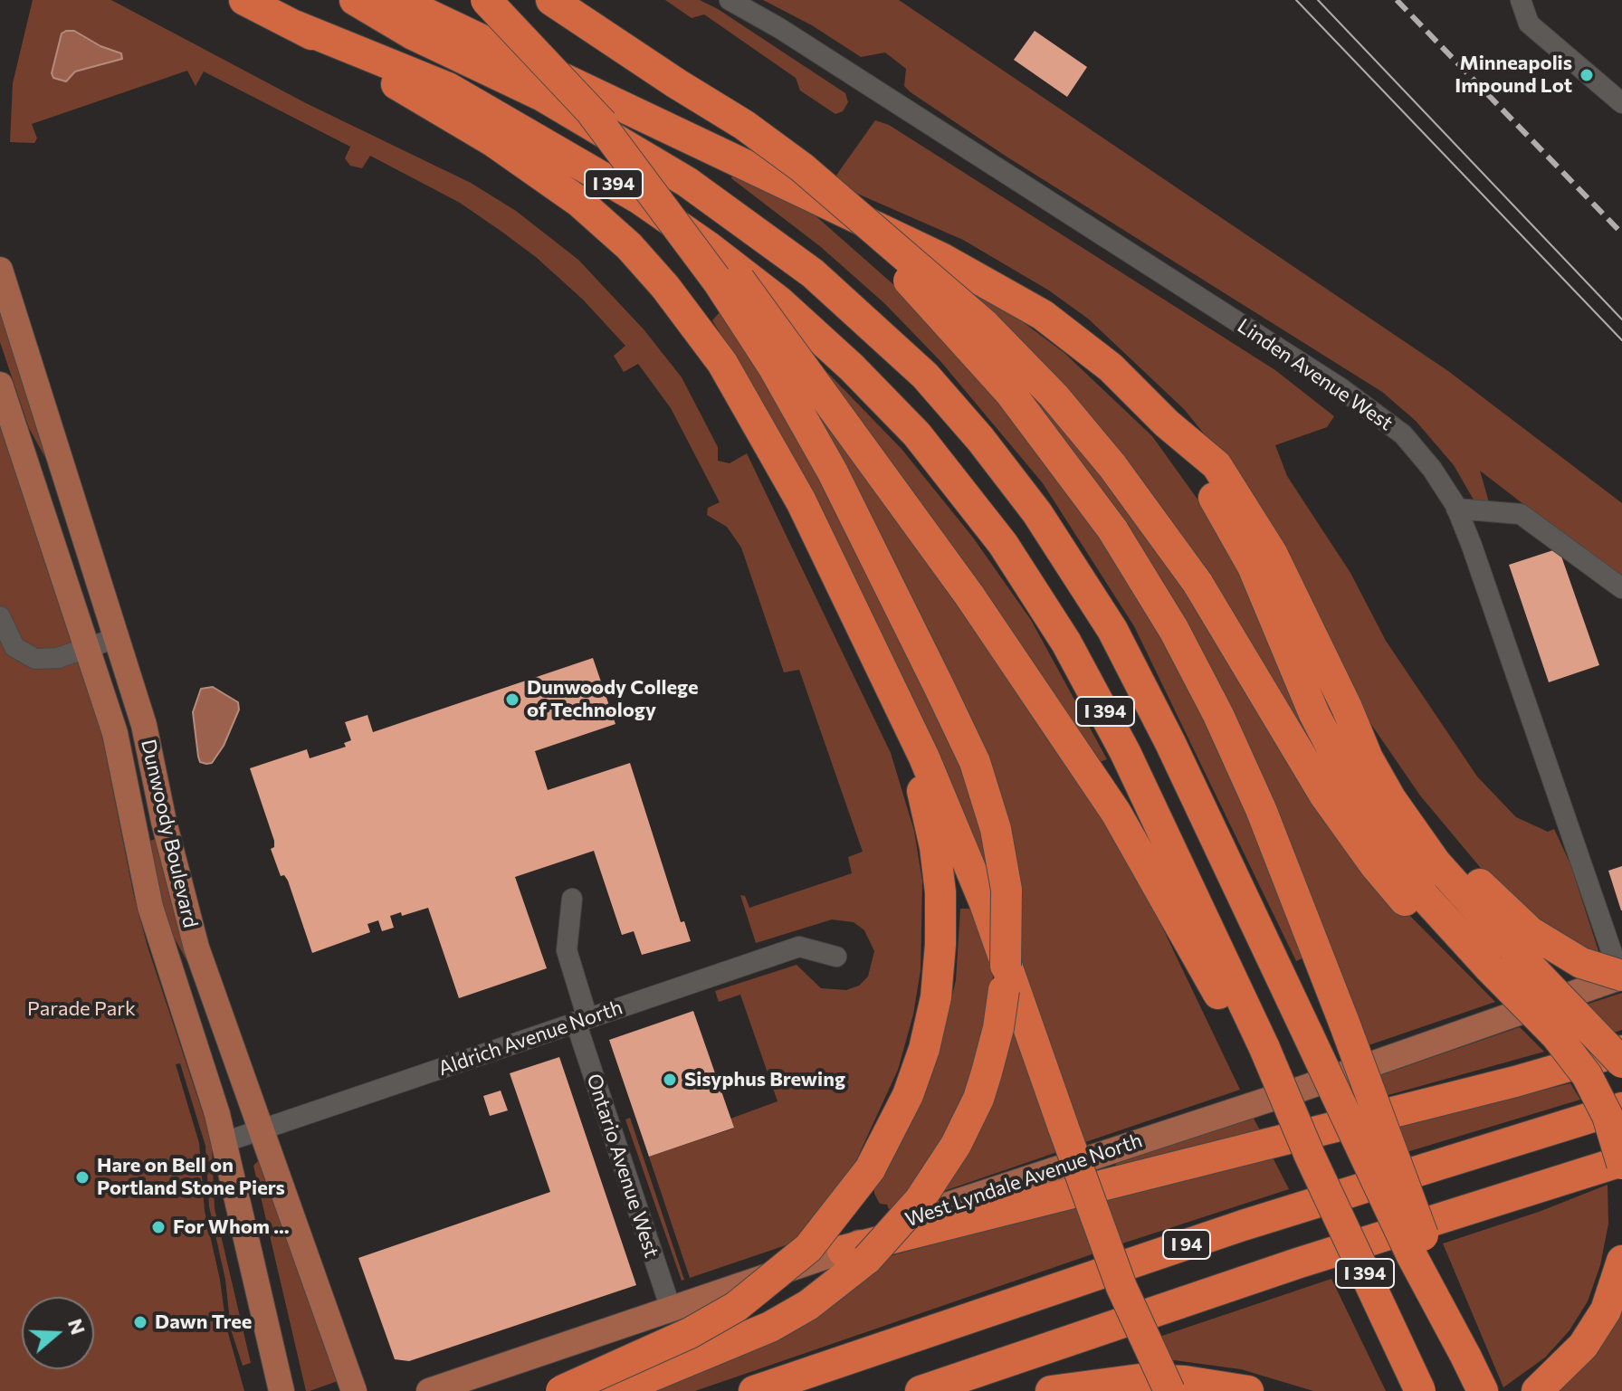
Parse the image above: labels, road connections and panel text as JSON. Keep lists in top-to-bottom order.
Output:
{
  "streets": {
    "highway": ["I 394", "I 94"],
    "main road": ["Dunwoody Boulevard", "West Lyndale Avenue North"],
    "street": ["Linden Avenue West", "Aldrich Avenue North", "Ontario Avenue West"]
  },
  "crossings": [
    ["Linden Avenue West", "West Lyndale Avenue North"],
    ["Dunwoody Boulevard", "Aldrich Avenue North"],
    ["Aldrich Avenue North", "Ontario Avenue West"],
    ["Ontario Avenue West", "West Lyndale Avenue North"]
  ],
  "parks": ["Parade Park"],
  "places": [
    "Minneapolis Impound Lot",
    "Dunwoody College of Technology",
    "Sisyphus Brewing",
    "Hare on Bell on Portland Stone Piers",
    "For Whom ...",
    "Dawn Tree"
  ],
  "north": "right"
}
